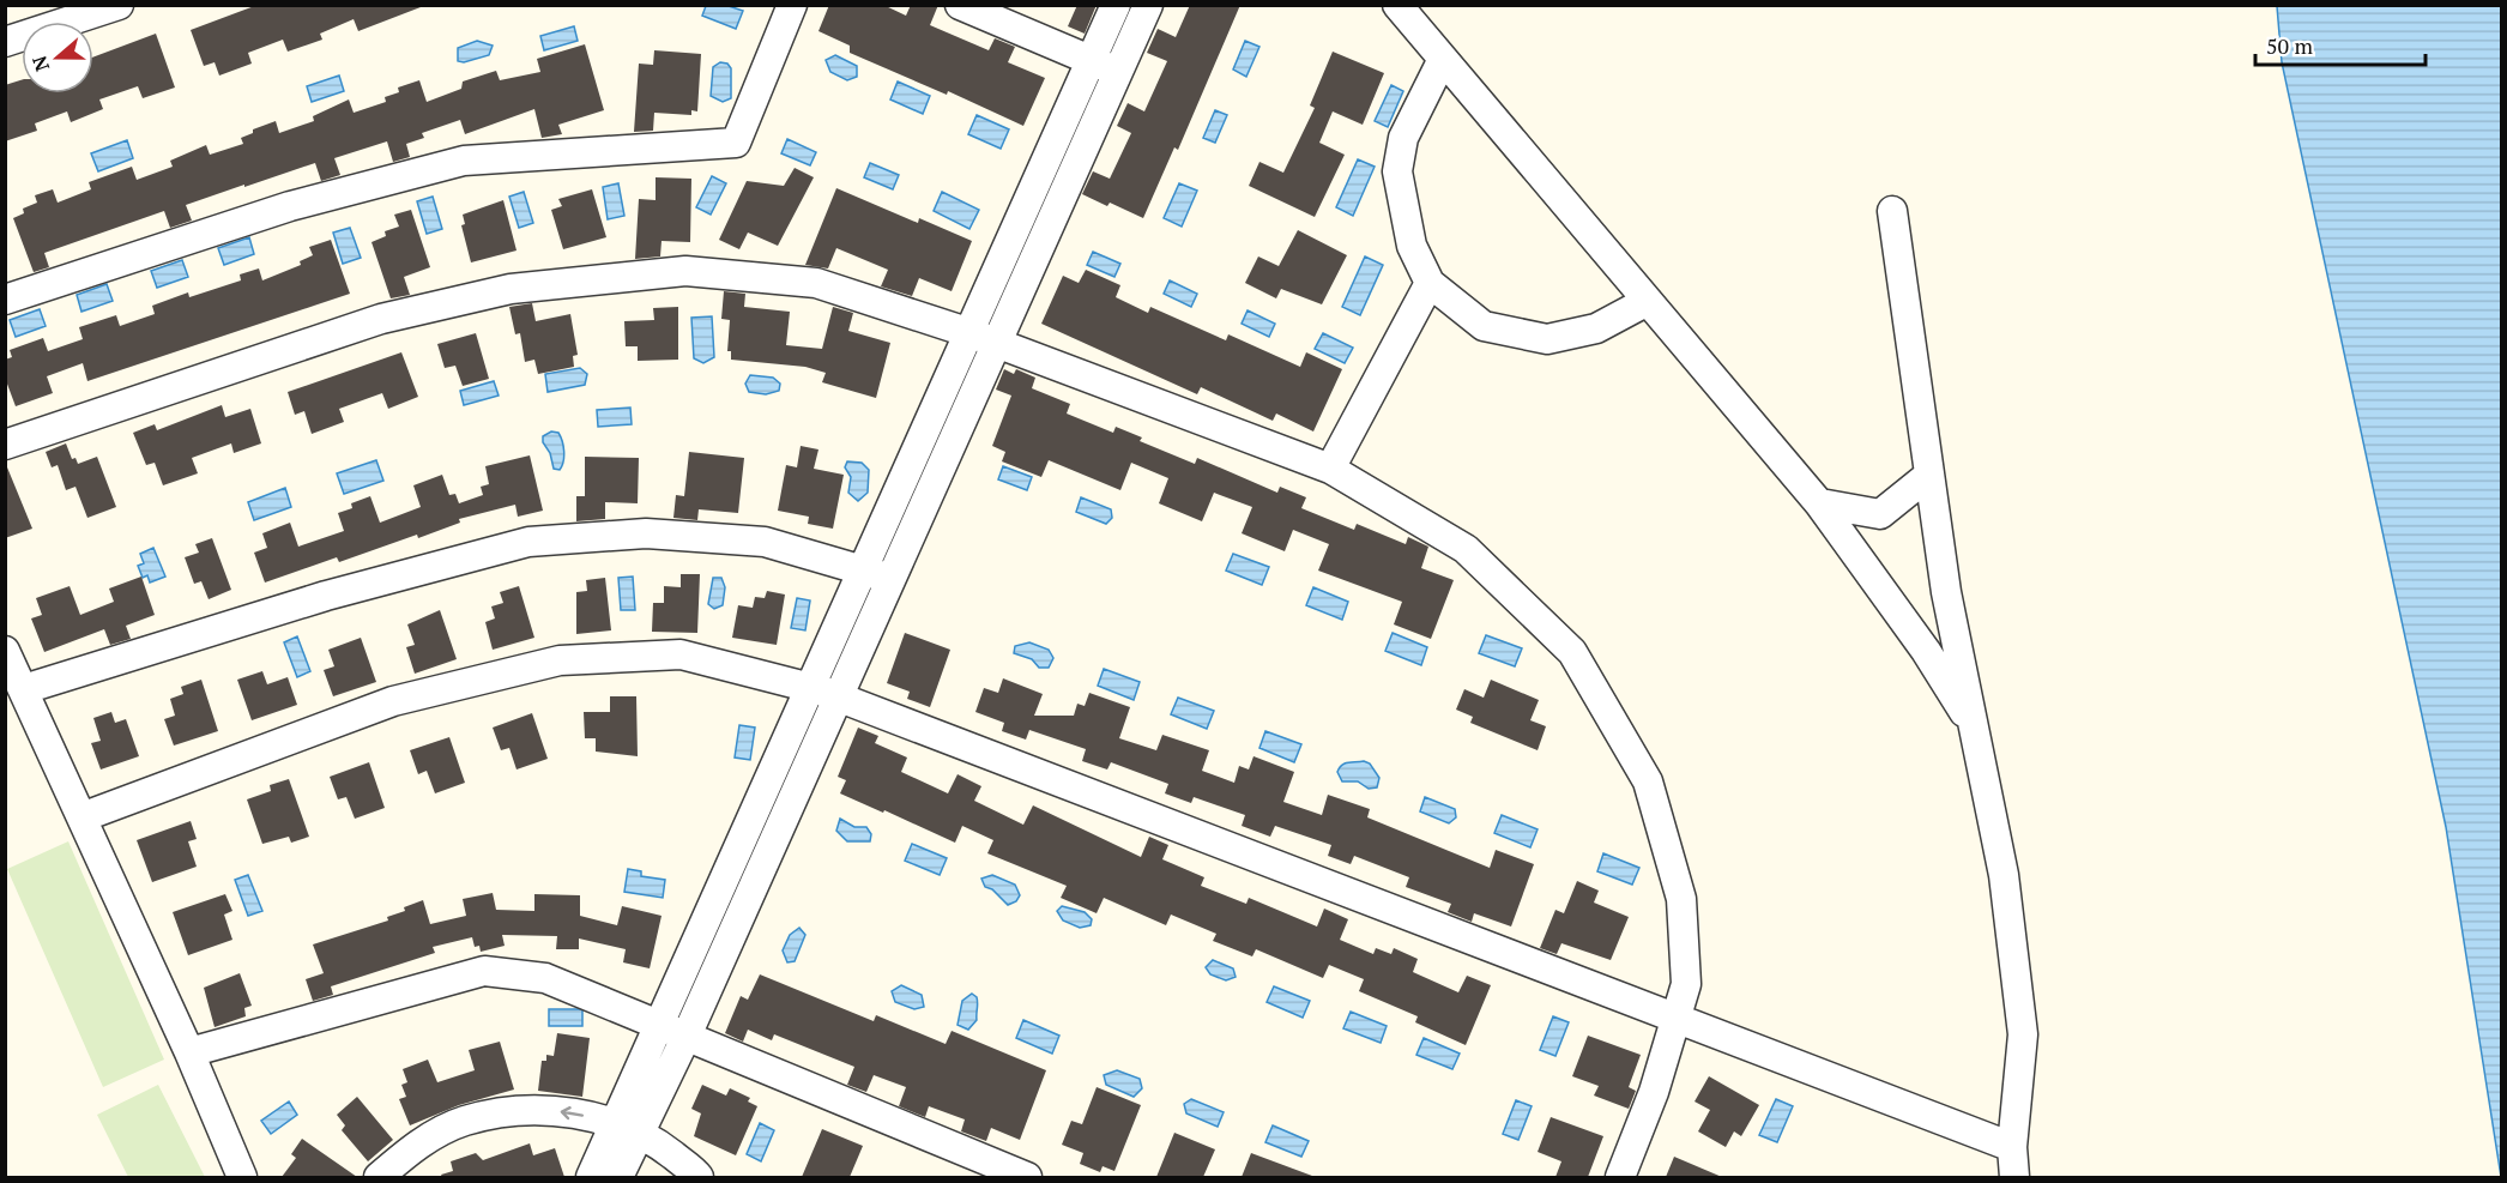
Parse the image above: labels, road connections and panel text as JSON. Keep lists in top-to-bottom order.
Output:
{
  "scale_bar": "50 m",
  "north": "left"
}
